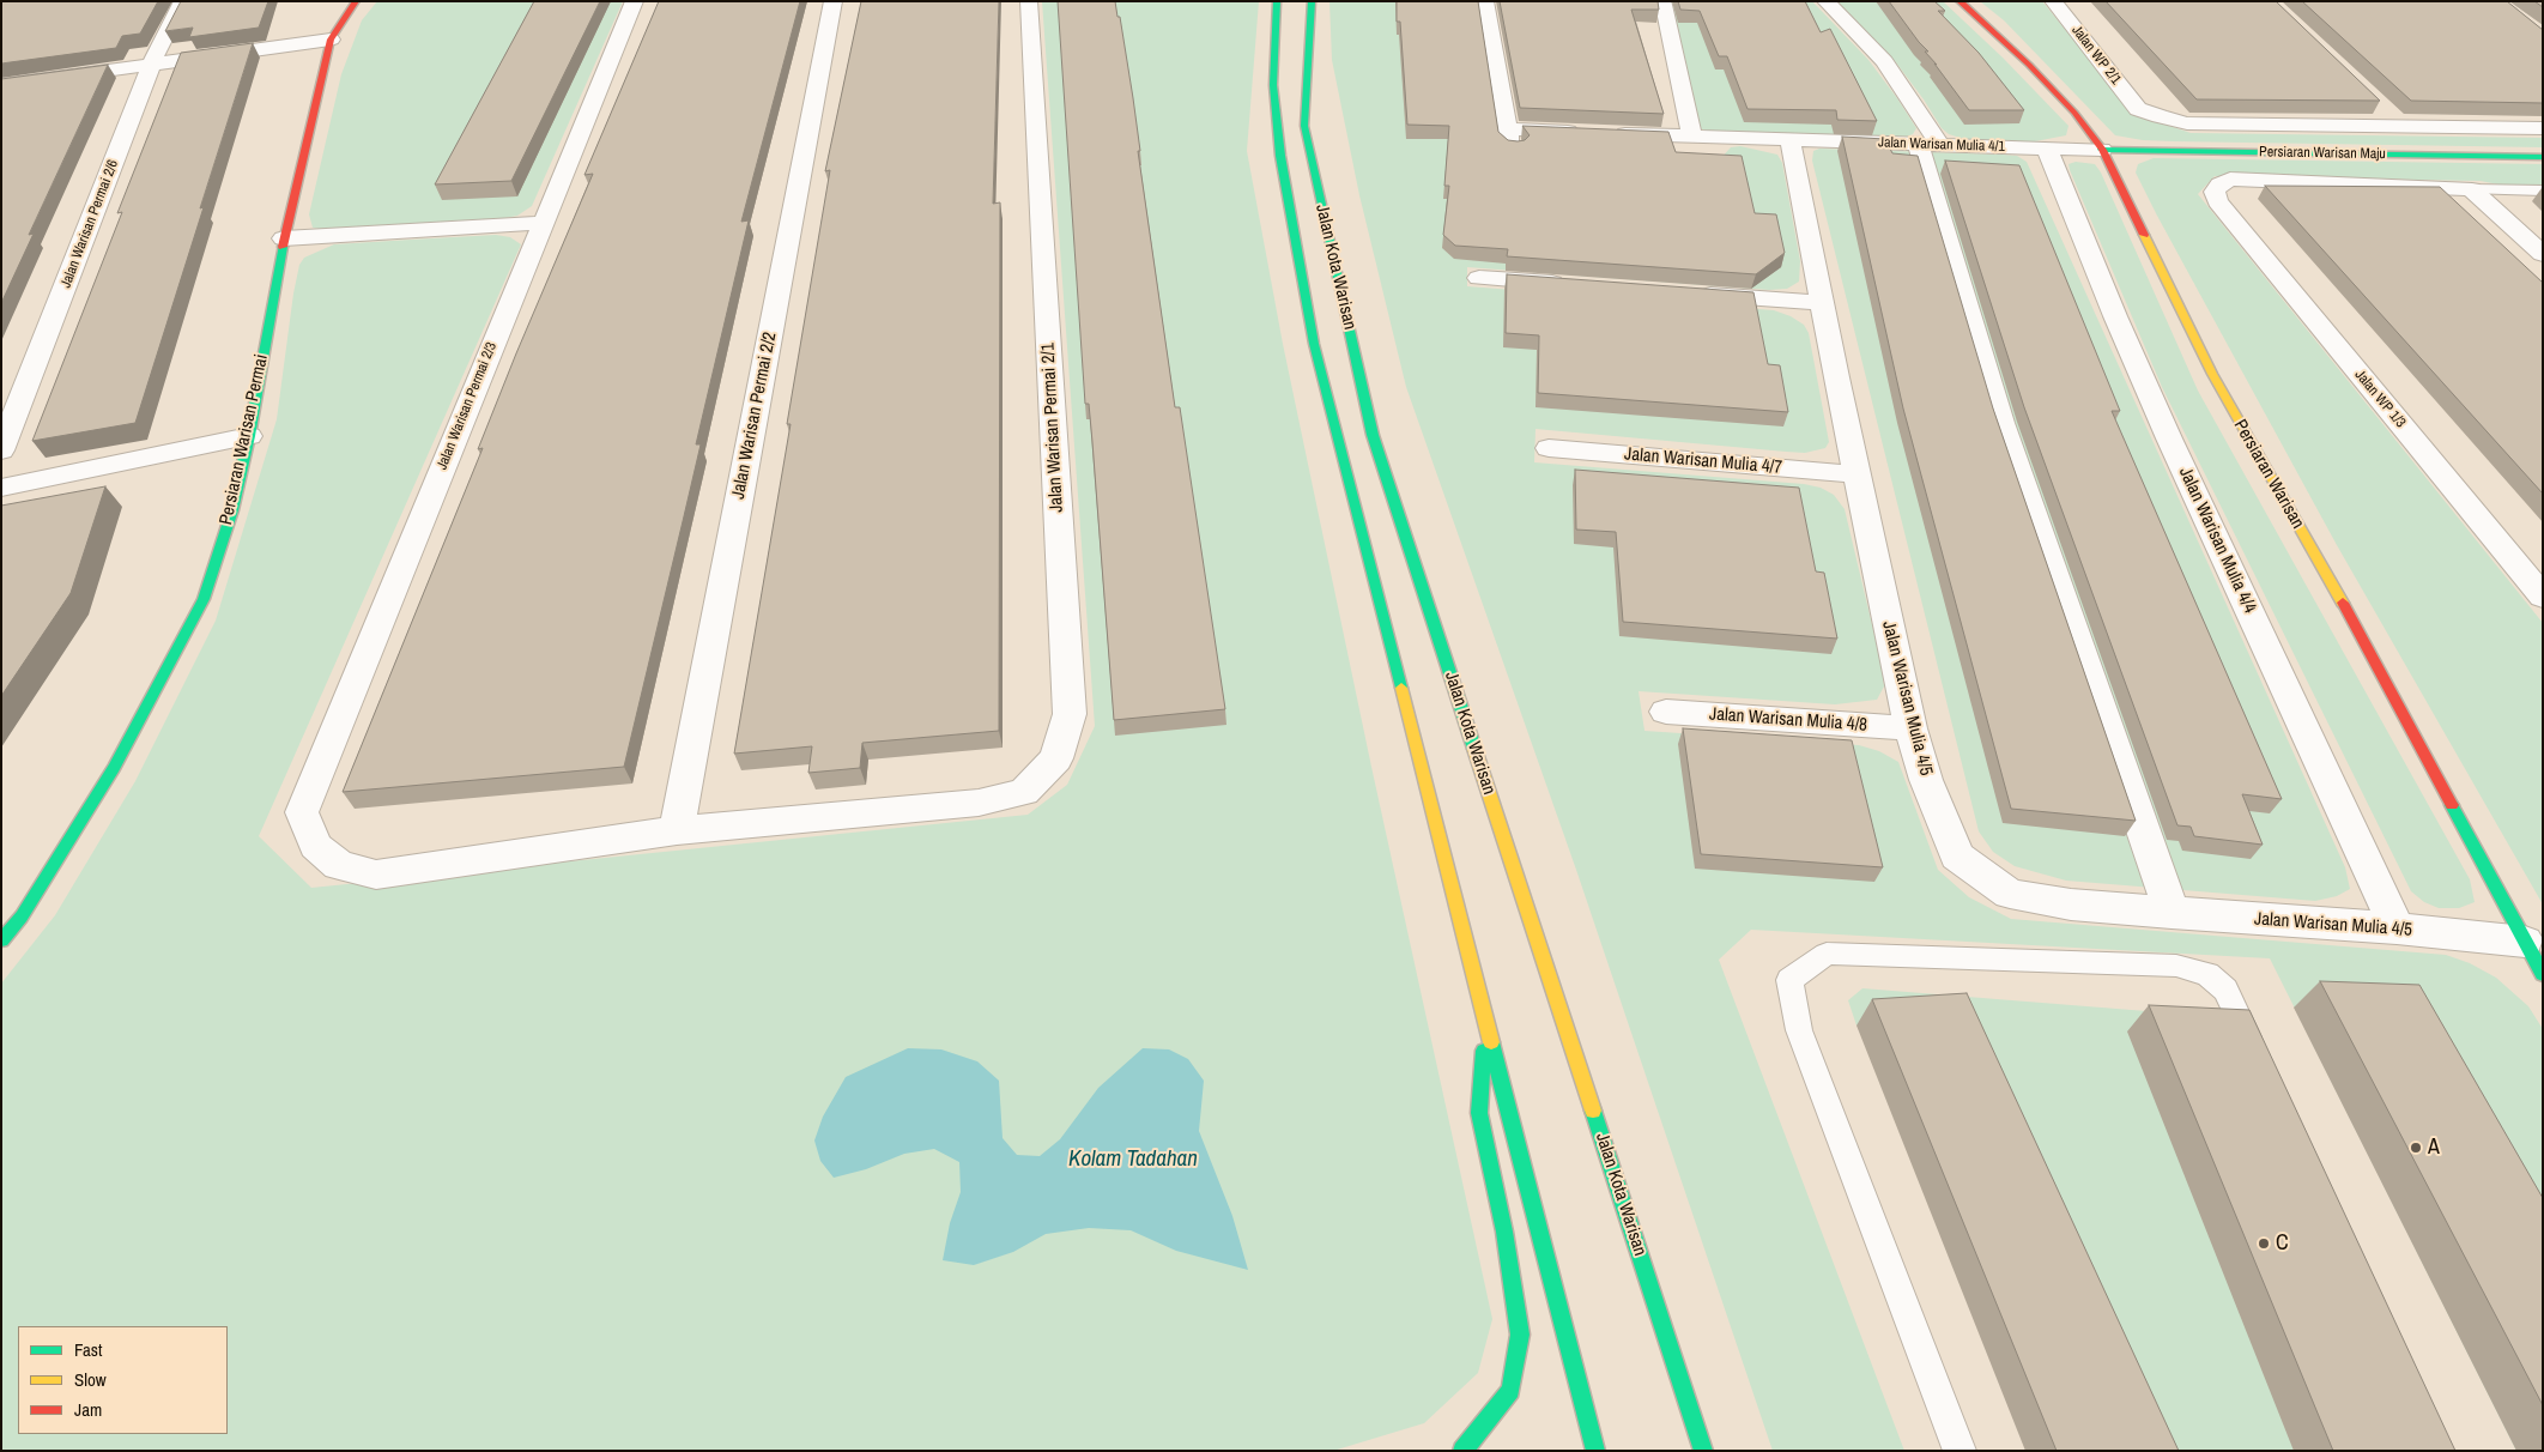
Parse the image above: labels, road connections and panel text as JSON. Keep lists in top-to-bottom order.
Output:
{
  "streets": {
    "street": [
      "Jalan WP 2/1",
      "Jalan Warisan Mulia 4/1",
      "Persiaran Warisan Maju",
      "Jalan Warisan Permai 2/6",
      "Jalan Kota Warisan",
      "Jalan WP 1/3",
      "Jalan Warisan Permai 2/3",
      "Jalan Warisan Permai 2/2",
      "Jalan Warisan Permai 2/1",
      "Persiaran Warisan Permai",
      "Jalan Warisan Mulia 4/7",
      "Persiaran Warisan",
      "Jalan Warisan Mulia 4/4",
      "Jalan Warisan Mulia 4/5",
      "Jalan Warisan Mulia 4/8"
    ]
  },
  "crossings": [
    ["Jalan Warisan Mulia 4/1", "Persiaran Warisan Maju"],
    ["Jalan Warisan Mulia 4/1", "Persiaran Warisan"],
    ["Jalan Warisan Mulia 4/1", "Jalan Warisan Mulia 4/4"],
    ["Jalan Warisan Mulia 4/1", "Jalan Warisan Mulia 4/5"],
    ["Persiaran Warisan Maju", "Persiaran Warisan"],
    ["Jalan Warisan Permai 2/3", "Jalan Warisan Permai 2/1"],
    ["Jalan Warisan Permai 2/2", "Jalan Warisan Permai 2/1"],
    ["Jalan Warisan Mulia 4/7", "Jalan Warisan Mulia 4/5"],
    ["Persiaran Warisan", "Jalan Warisan Mulia 4/5"],
    ["Jalan Warisan Mulia 4/4", "Jalan Warisan Mulia 4/5"],
    ["Jalan Warisan Mulia 4/5", "Jalan Warisan Mulia 4/8"]
  ],
  "water": ["Kolam Tadahan"],
  "places": ["A", "C"],
  "legend": ["Fast", "Slow", "Jam"]
}
